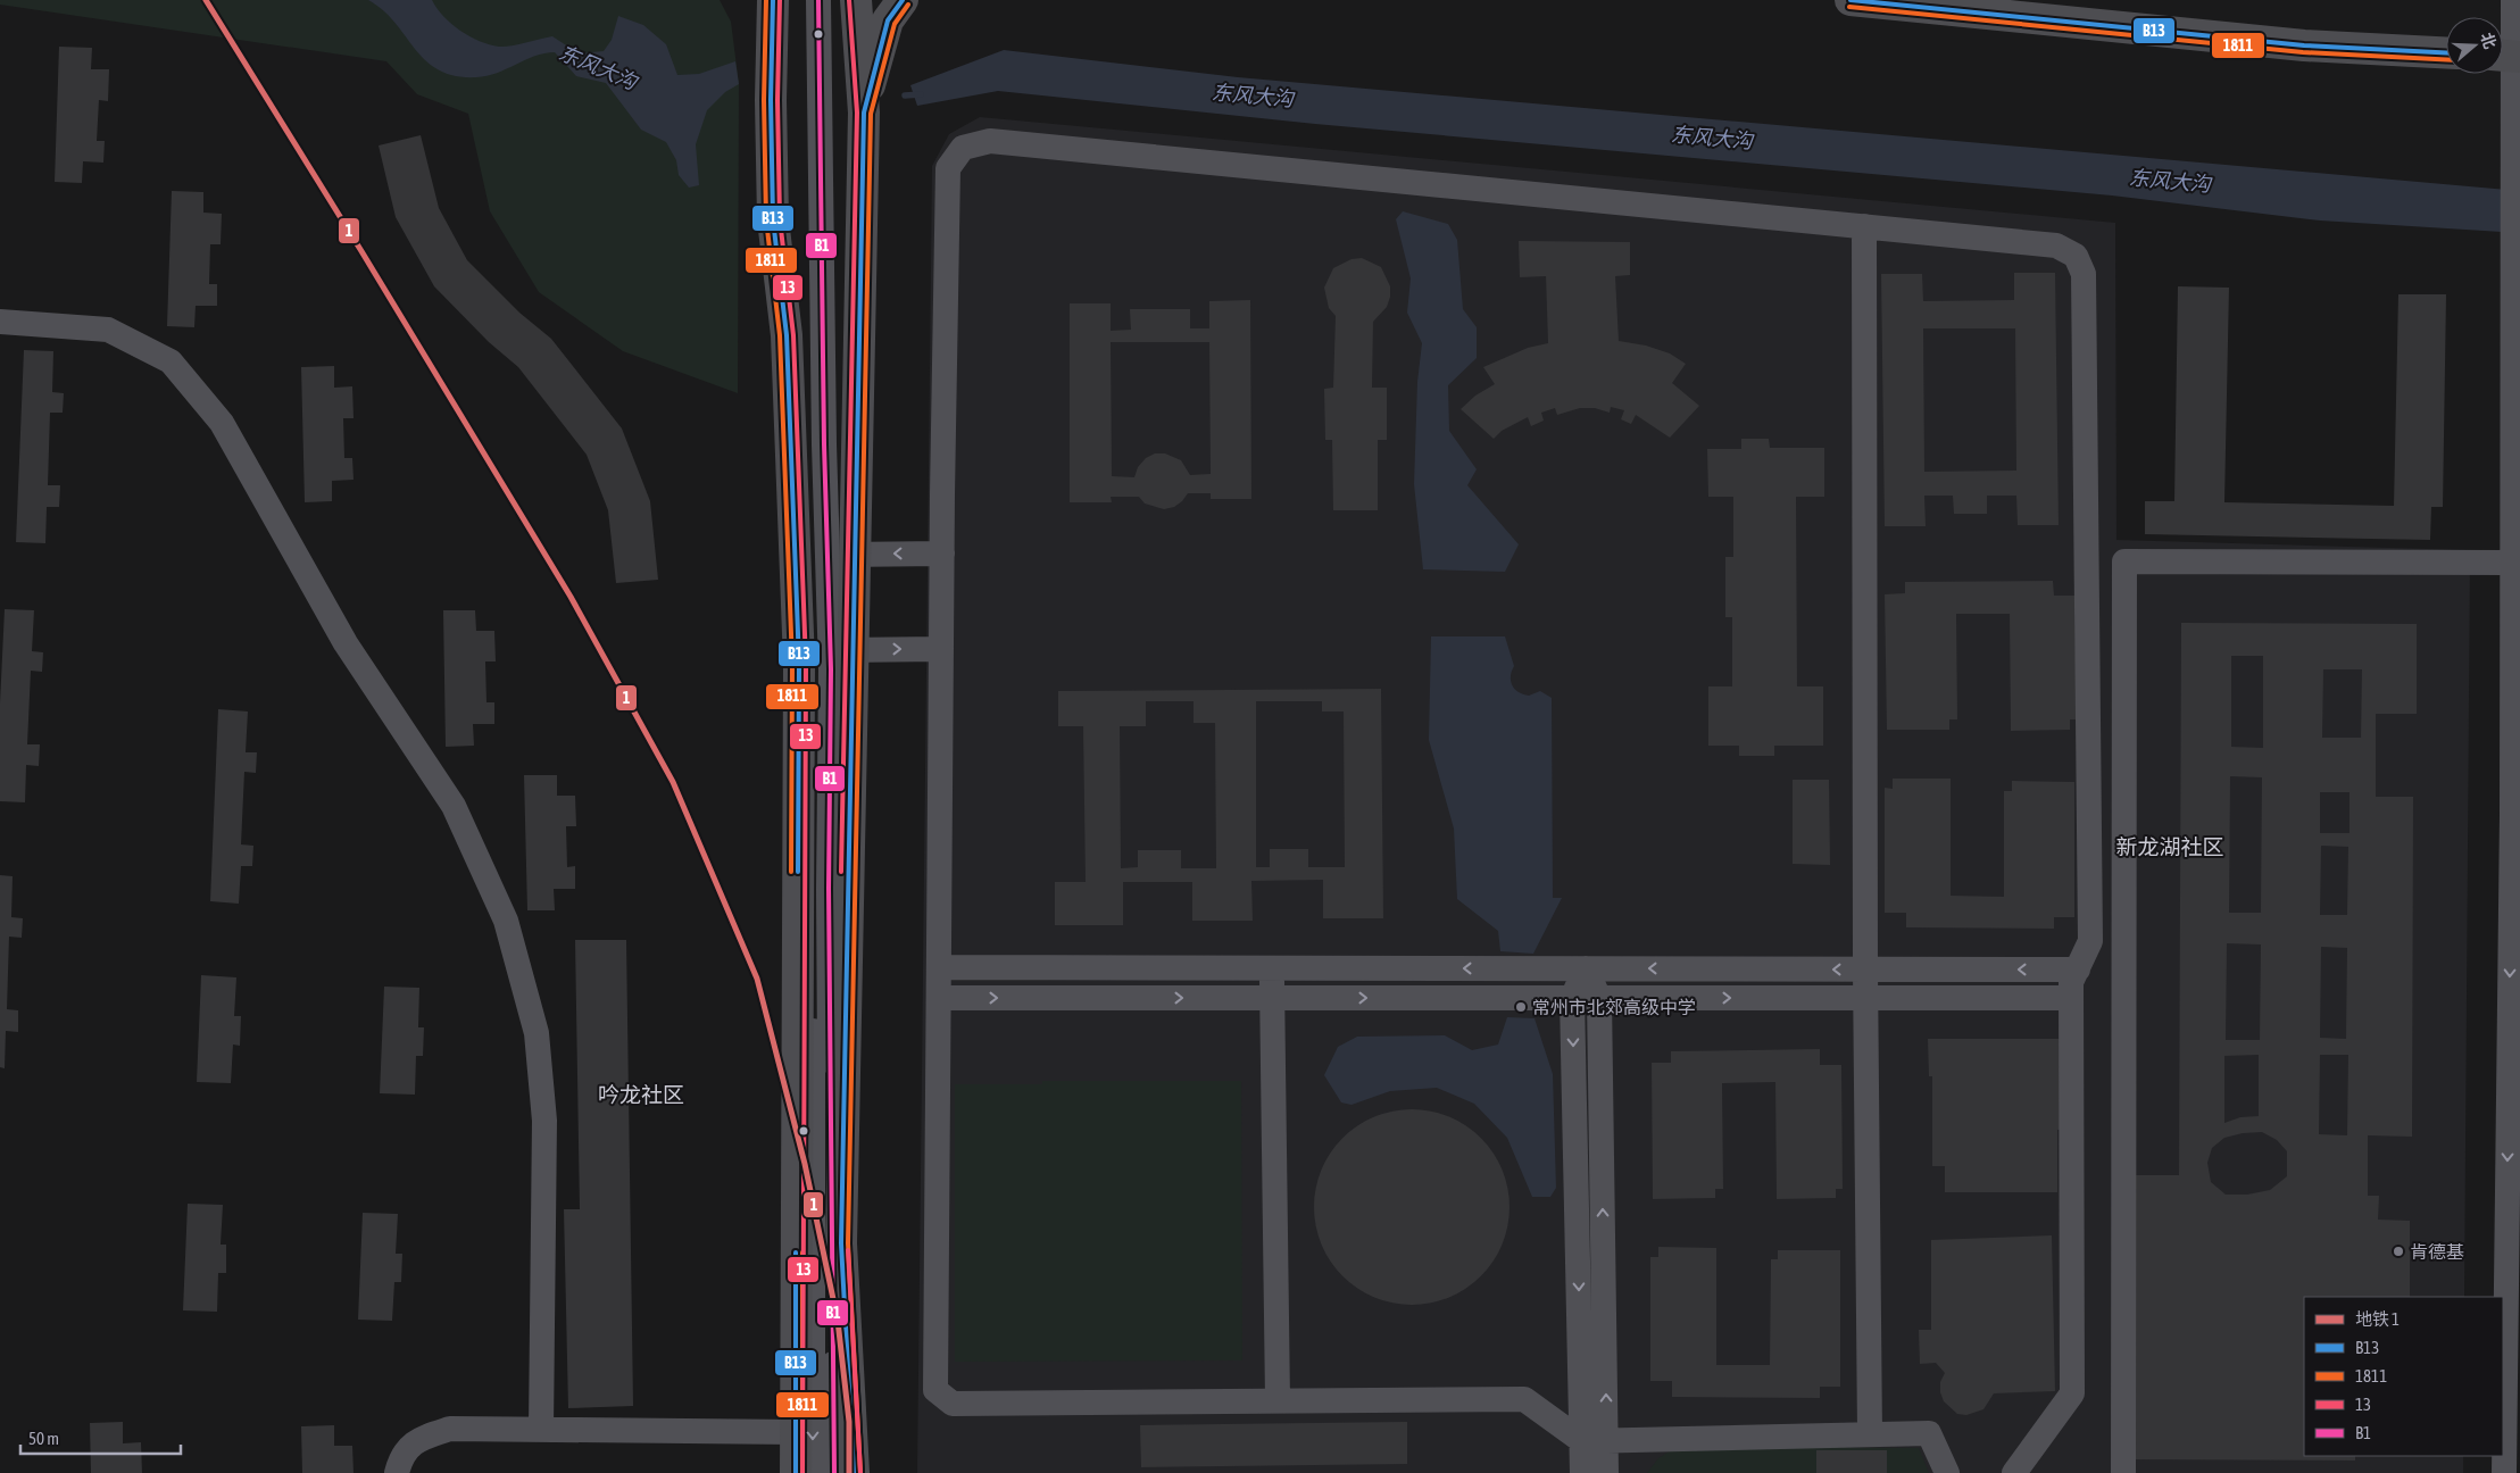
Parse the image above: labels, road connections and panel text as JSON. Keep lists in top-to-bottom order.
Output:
{
  "districts": ["新龙湖社区", "吟龙社区"],
  "water": ["东风大沟"],
  "places": ["常州市北郊高级中学", "肯德基"],
  "lines": [
    "metro line 1",
    "transit line B13",
    "transit line 1811",
    "transit line 13",
    "transit line B1"
  ],
  "legend": [
    "地铁 1",
    "B13",
    "1811",
    "13",
    "B1"
  ],
  "scale_bar": "50 m",
  "north": "right"
}
